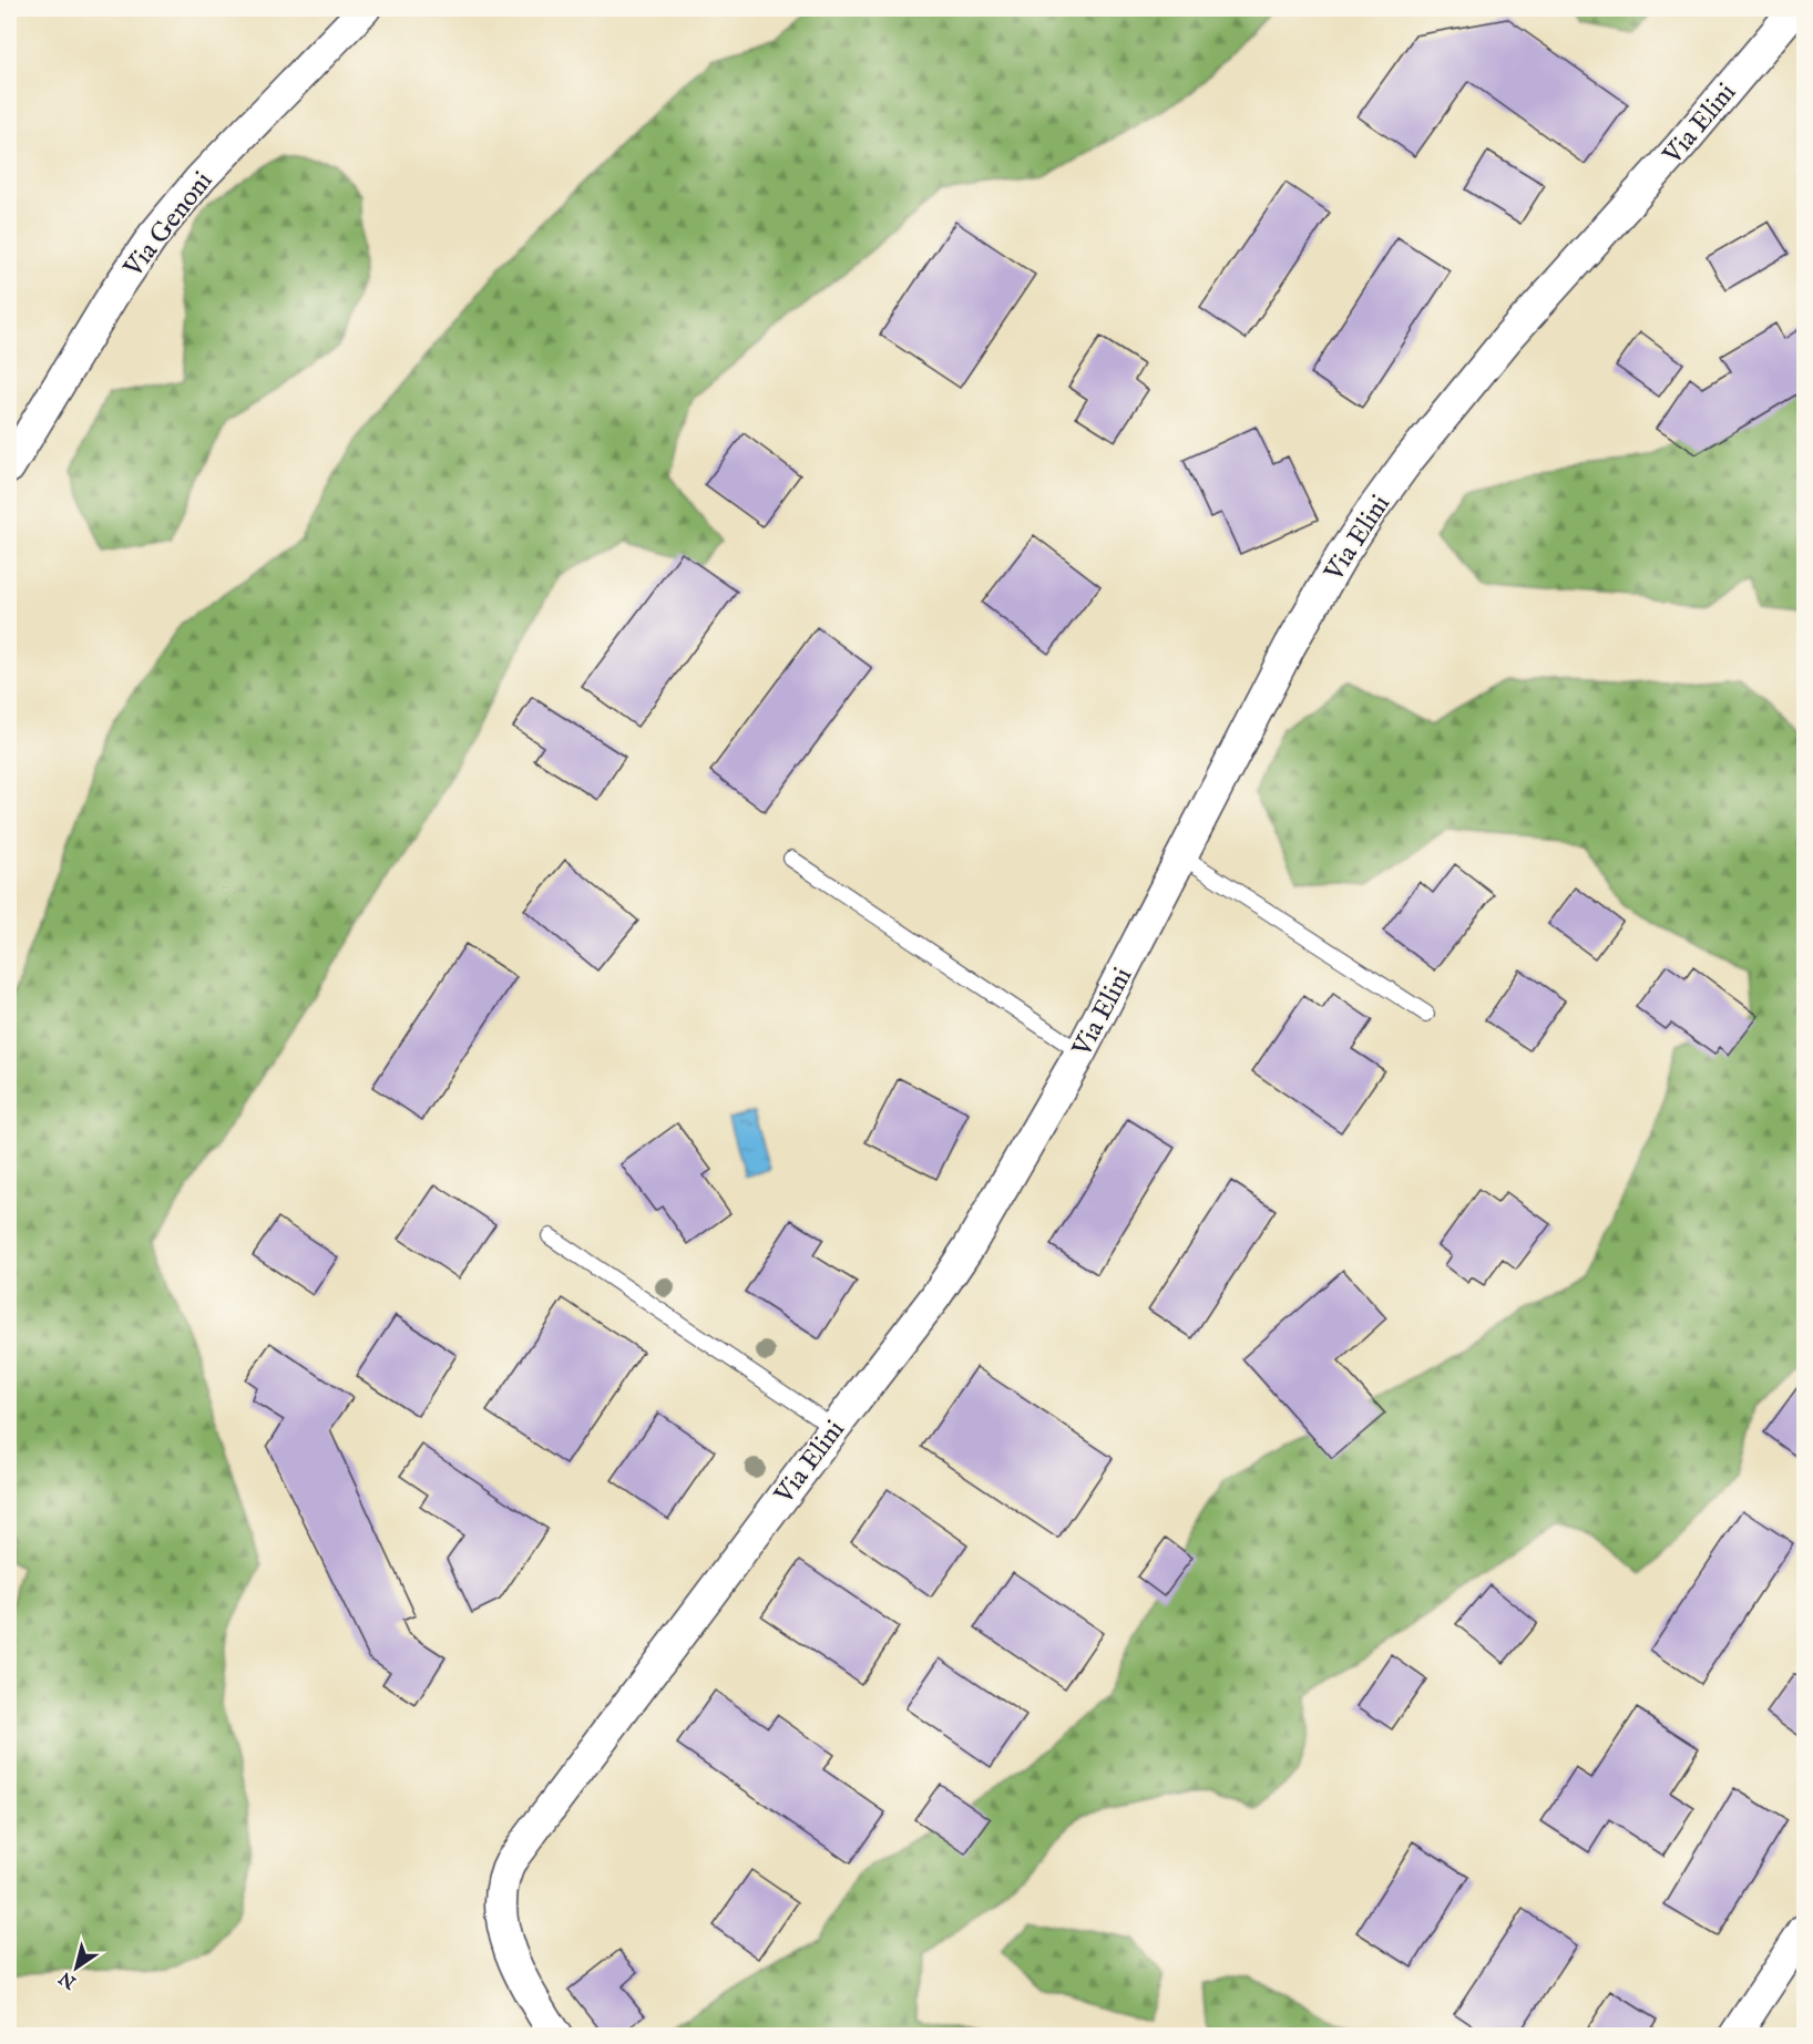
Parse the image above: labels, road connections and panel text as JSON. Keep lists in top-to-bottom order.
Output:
{
  "streets": {
    "street": ["Via Elini", "Via Genoni"]
  },
  "north": "bottom left"
}
